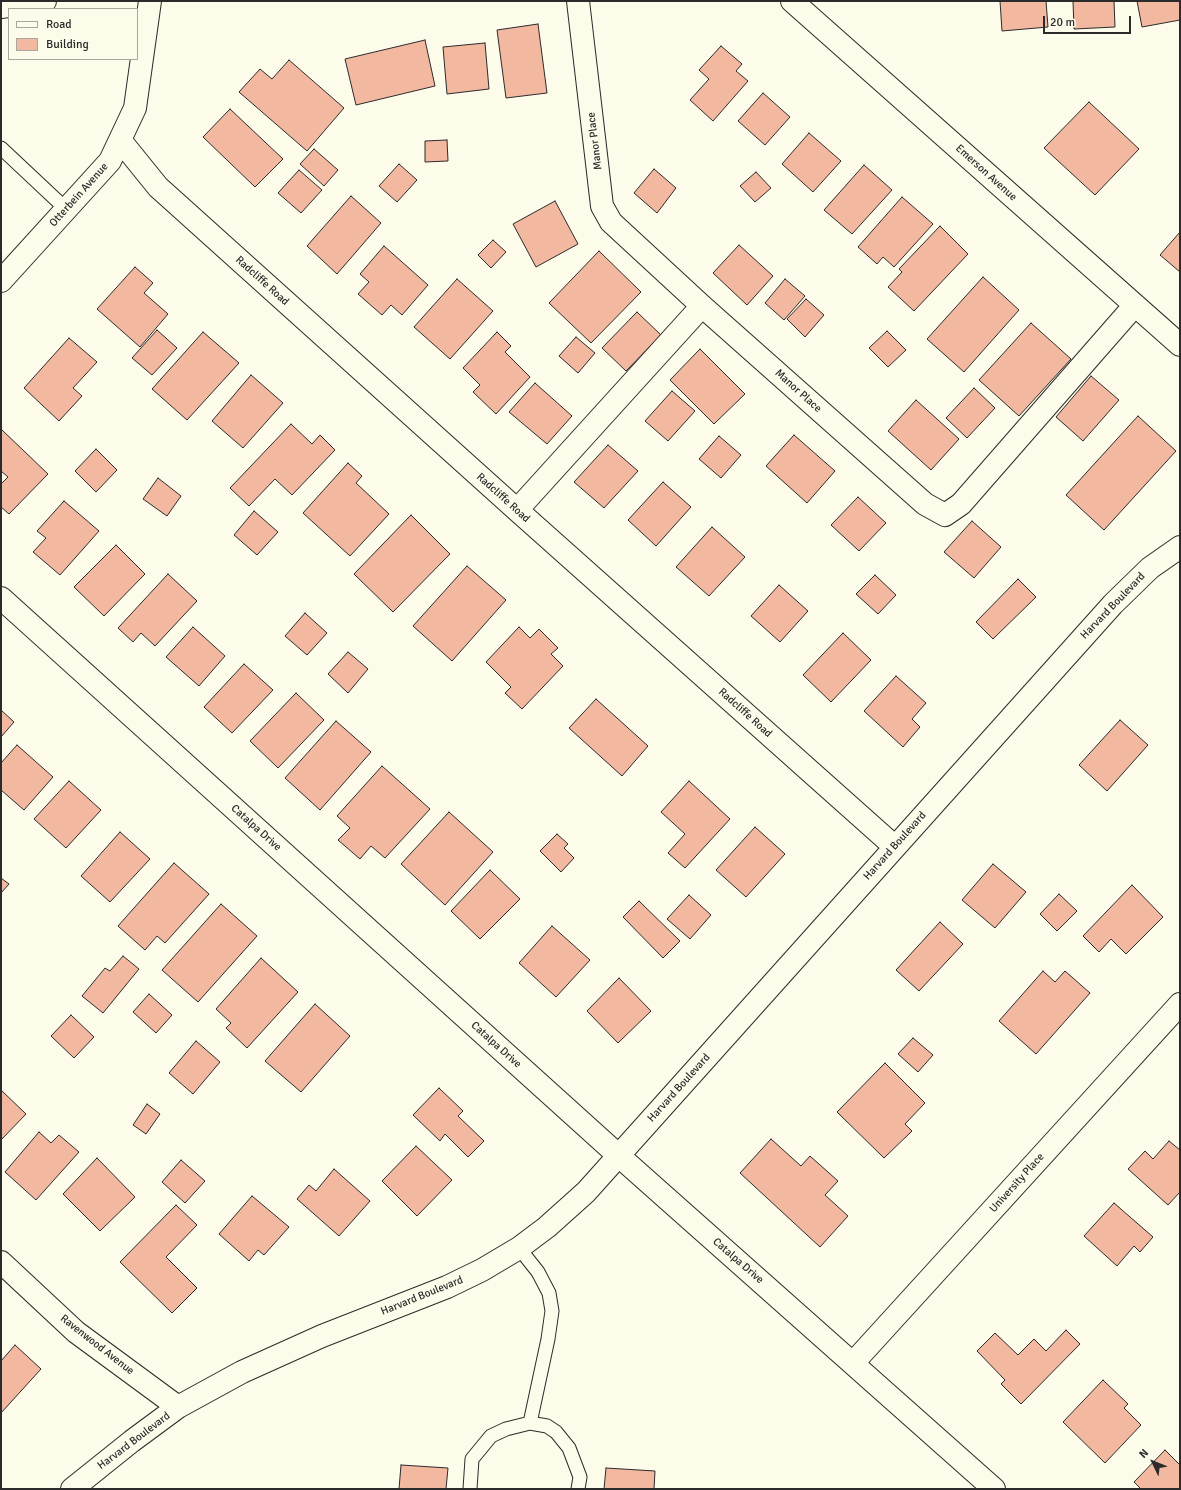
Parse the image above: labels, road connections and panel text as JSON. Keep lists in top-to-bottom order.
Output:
{
  "streets": {
    "street": [
      "Manor Place",
      "Emerson Avenue",
      "Otterbein Avenue",
      "Radcliffe Road",
      "Harvard Boulevard",
      "Catalpa Drive",
      "University Place",
      "Ravenwood Avenue"
    ]
  },
  "crossings": [
    ["Manor Place", "Emerson Avenue"],
    ["Otterbein Avenue", "Radcliffe Road"],
    ["Radcliffe Road", "Harvard Boulevard"],
    ["Harvard Boulevard", "Catalpa Drive"],
    ["Harvard Boulevard", "Ravenwood Avenue"],
    ["Catalpa Drive", "University Place"]
  ],
  "legend": ["Road", "Building"],
  "scale_bar": "20 m",
  "north": "top left"
}
